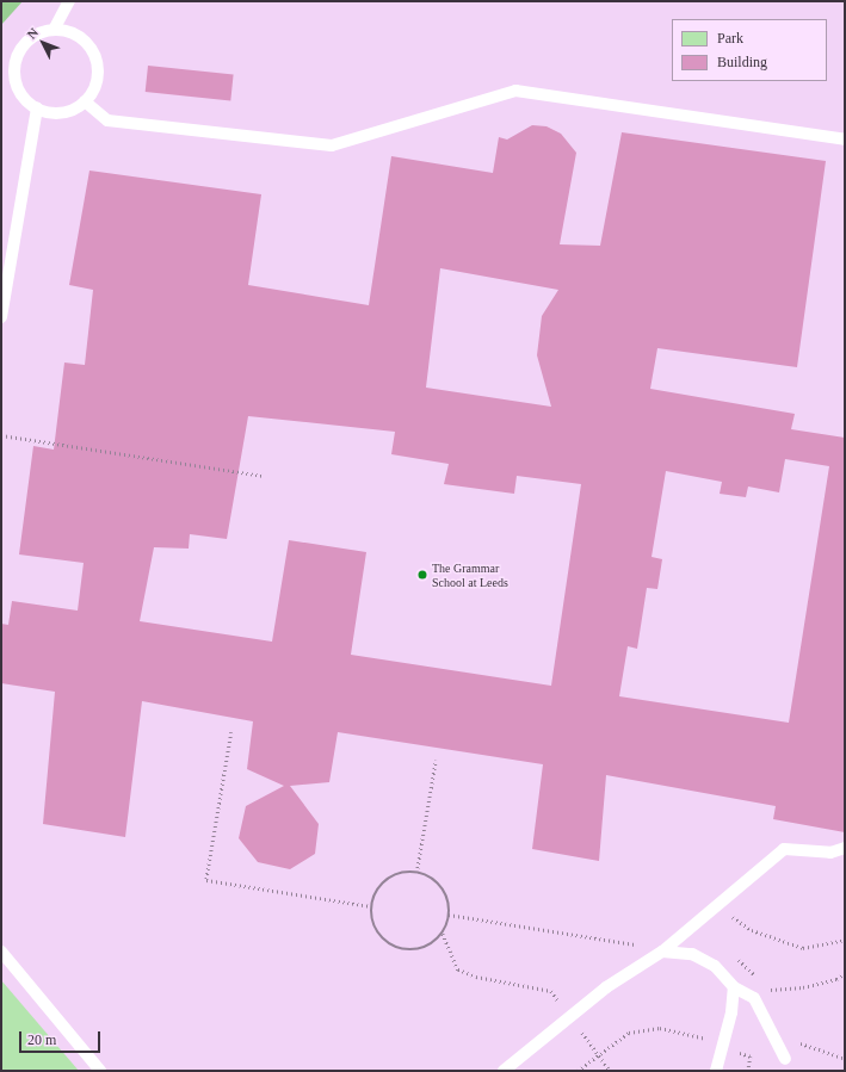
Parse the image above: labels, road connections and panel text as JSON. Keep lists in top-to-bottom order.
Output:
{
  "places": ["The Grammar School at Leeds"],
  "legend": ["Park", "Building"],
  "scale_bar": "20 m",
  "north": "top left"
}
